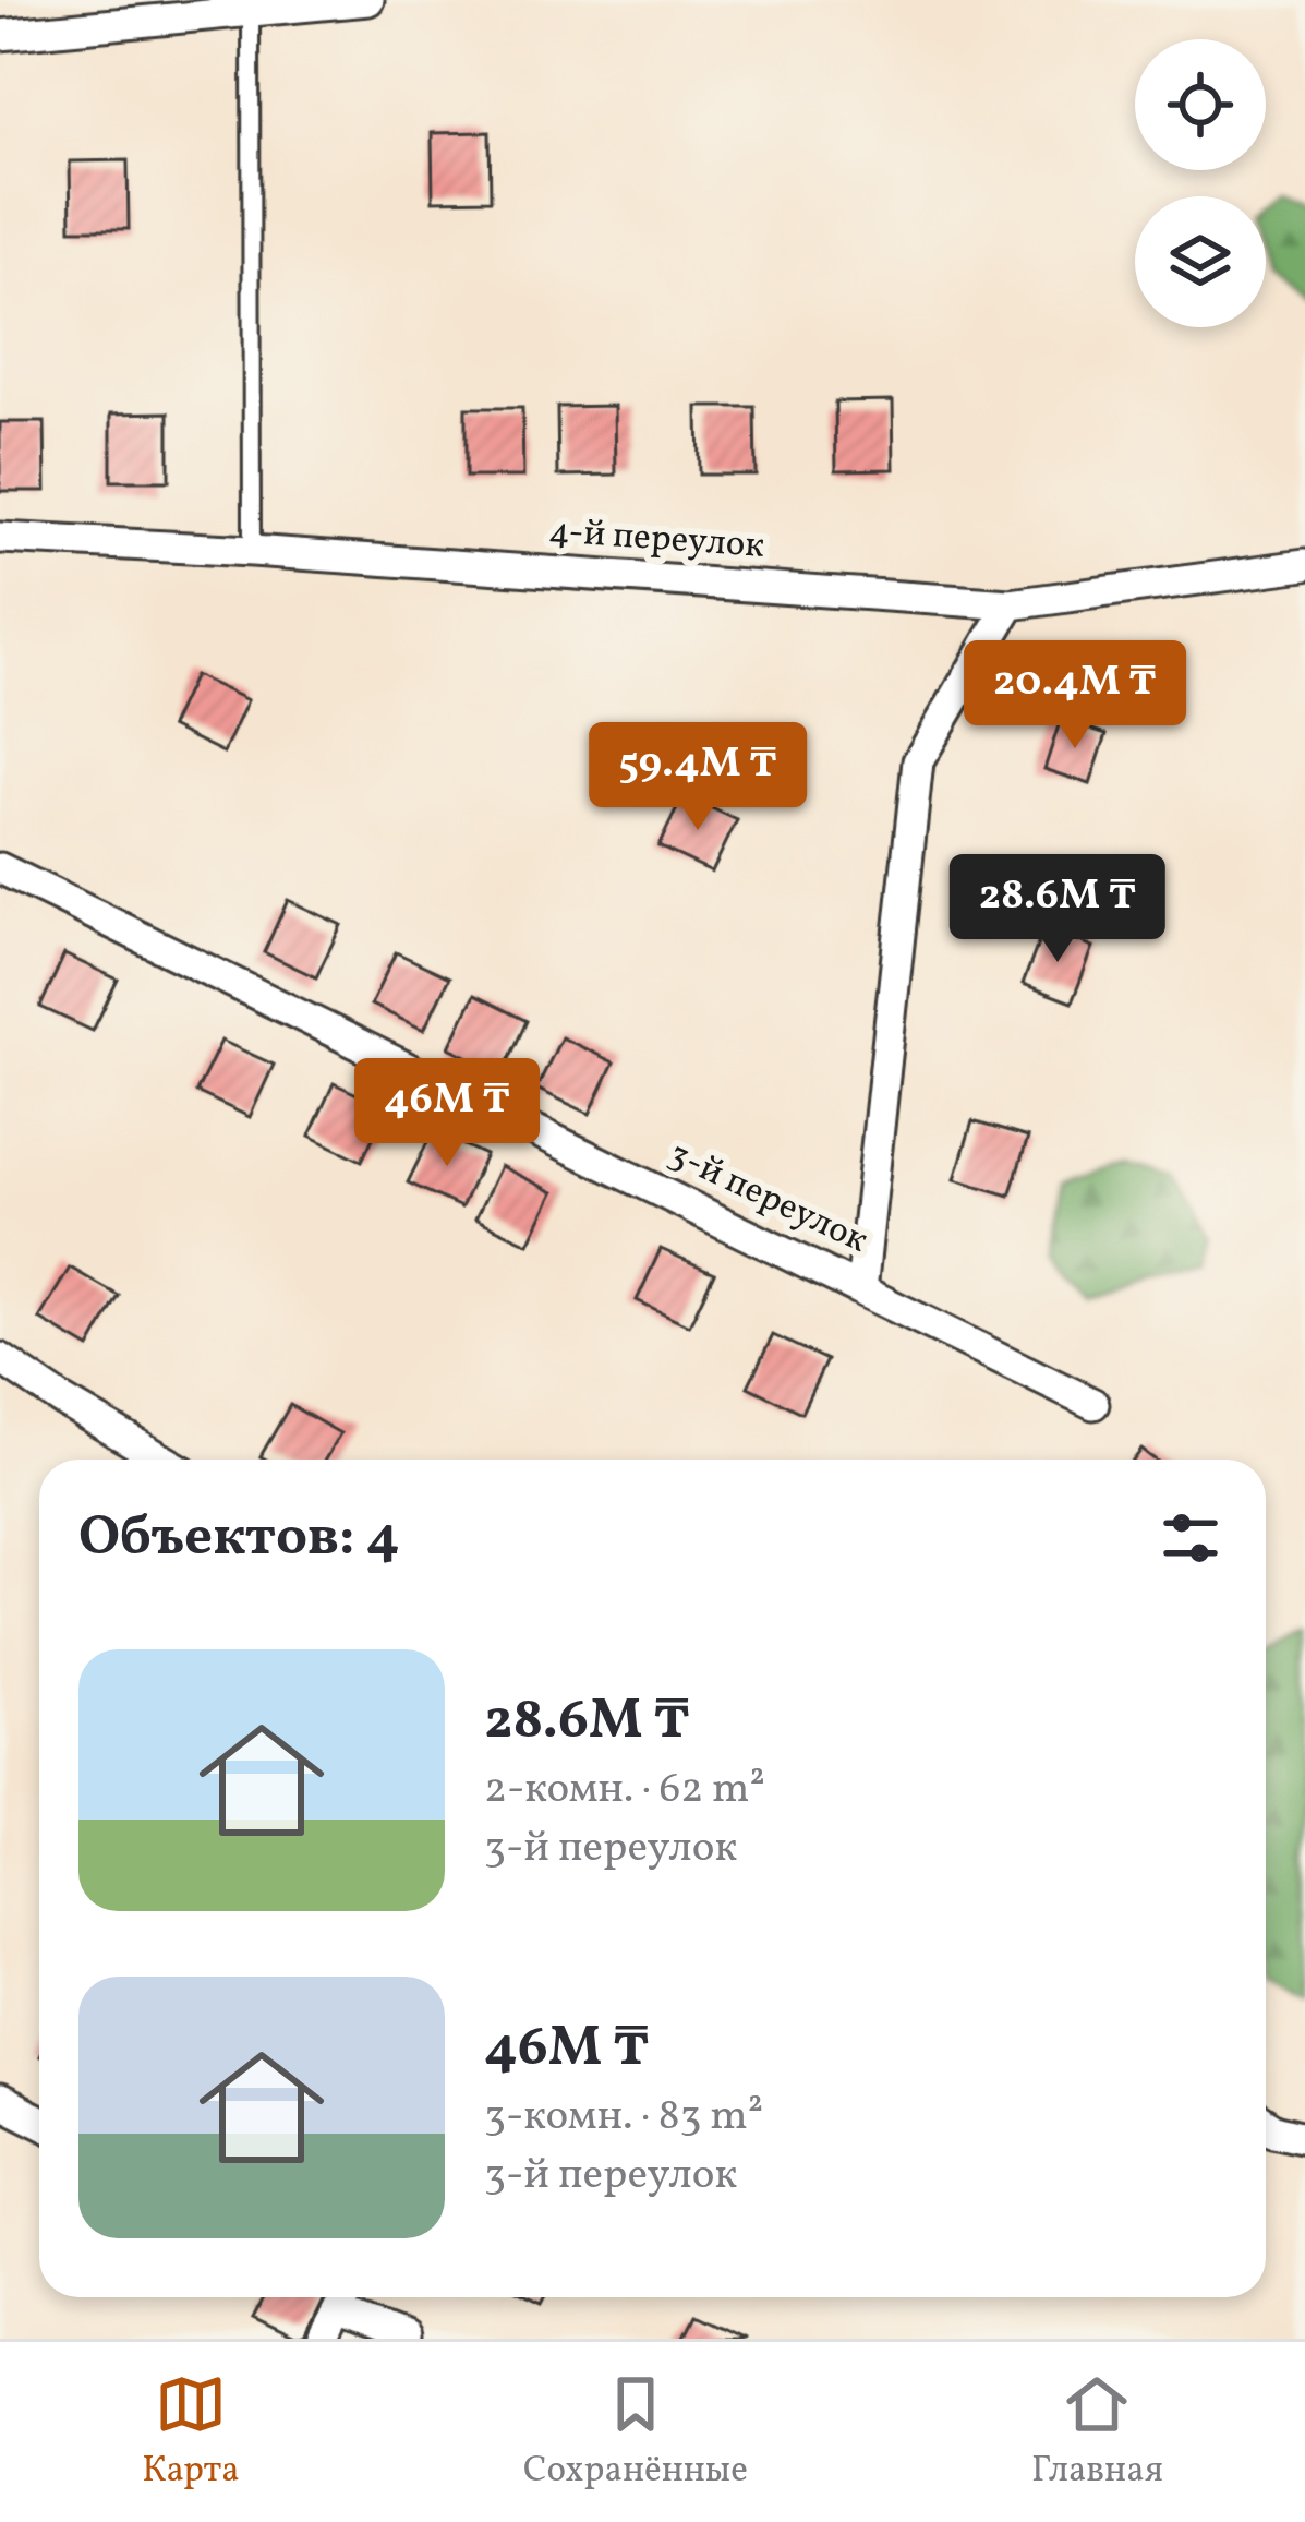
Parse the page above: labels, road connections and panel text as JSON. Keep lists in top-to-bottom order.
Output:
{
  "streets": {
    "street": ["4-й переулок", "3-й переулок"]
  },
  "crossings": [
    ["4-й переулок", "3-й переулок"]
  ],
  "page": {
    "price": [
      "20.4M ₸",
      "59.4M ₸",
      "28.6M ₸",
      "46M ₸"
    ],
    "heading": "Объектов: 4",
    "list": [
      {
        "name": "28.6M ₸",
        "note": "2-комн. · 62 m² · 3-й переулок"
      },
      {
        "name": "46M ₸",
        "note": "3-комн. · 83 m² · 3-й переулок"
      }
    ],
    "tabs": ["Карта", "Сохранённые", "Главная"]
  }
}
